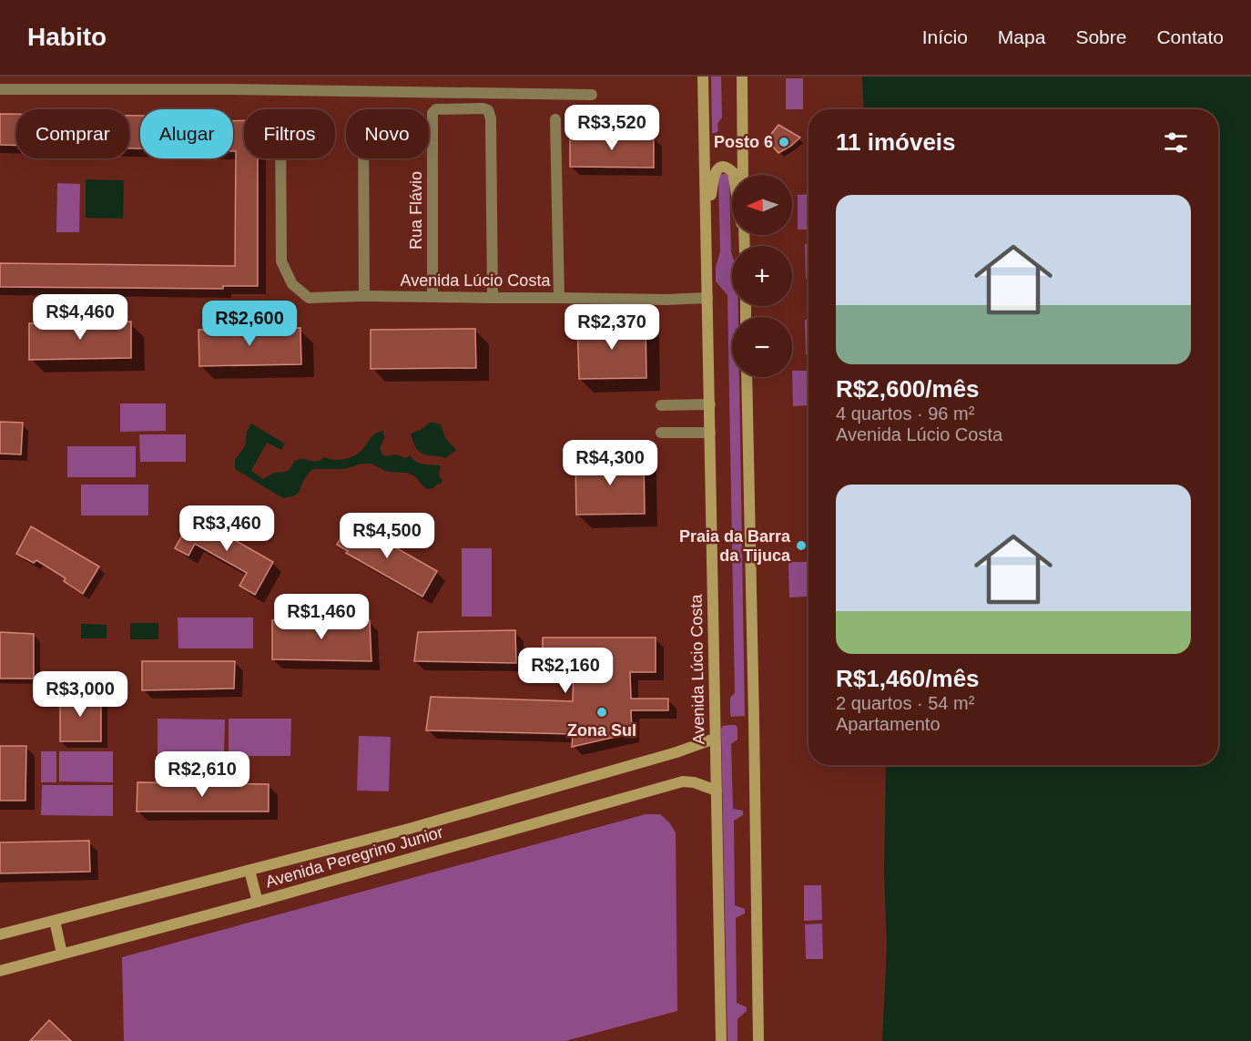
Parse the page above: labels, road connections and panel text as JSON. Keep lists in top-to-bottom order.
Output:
{
  "streets": {
    "main road": ["Avenida Lúcio Costa", "Avenida Peregrino Junior"],
    "street": ["Rua Flávio"]
  },
  "crossings": [
    ["Rua Flávio", "Avenida Lúcio Costa"],
    ["Avenida Lúcio Costa", "Avenida Peregrino Junior"]
  ],
  "places": ["Posto 6", "Praia da Barra da Tijuca", "Zona Sul"],
  "north": "left",
  "page": {
    "header": "Habito",
    "nav": [
      "Início",
      "Mapa",
      "Sobre",
      "Contato"
    ],
    "price": [
      "R$3,520",
      "R$4,460",
      "R$2,600",
      "R$2,370",
      "R$4,300",
      "R$3,460",
      "R$4,500",
      "R$1,460",
      "R$2,160",
      "R$3,000",
      "R$2,610"
    ],
    "chip": [
      "Comprar",
      "Alugar",
      "Filtros",
      "Novo"
    ],
    "heading": "11 imóveis",
    "map_buttons": ["+", "−"],
    "list": [
      {
        "name": "R$2,600/mês",
        "note": "4 quartos · 96 m² · Avenida Lúcio Costa"
      },
      {
        "name": "R$1,460/mês",
        "note": "2 quartos · 54 m² · Apartamento"
      }
    ]
  }
}
